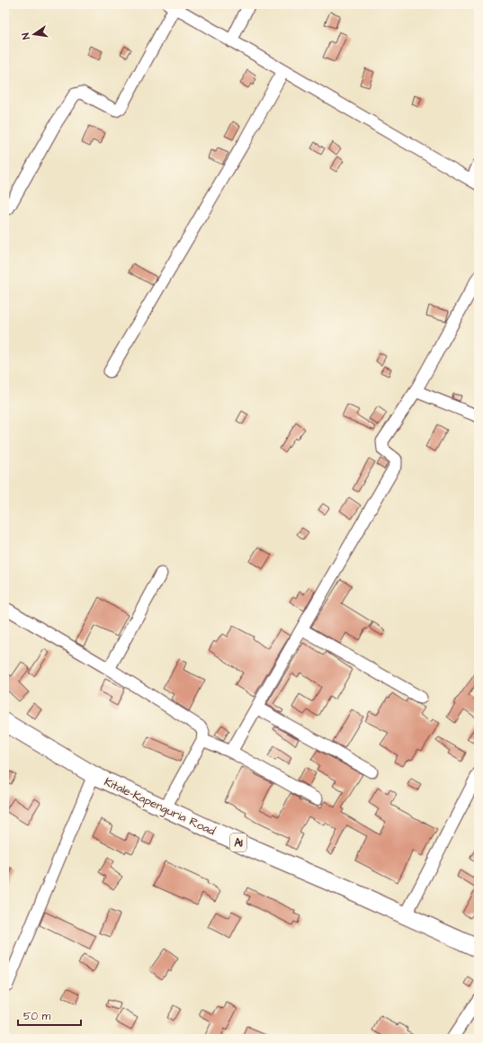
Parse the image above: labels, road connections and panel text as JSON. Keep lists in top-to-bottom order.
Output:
{
  "streets": {
    "highway": ["Kitale-Kapenguria Road", "A1"]
  },
  "scale_bar": "50 m",
  "north": "left"
}
